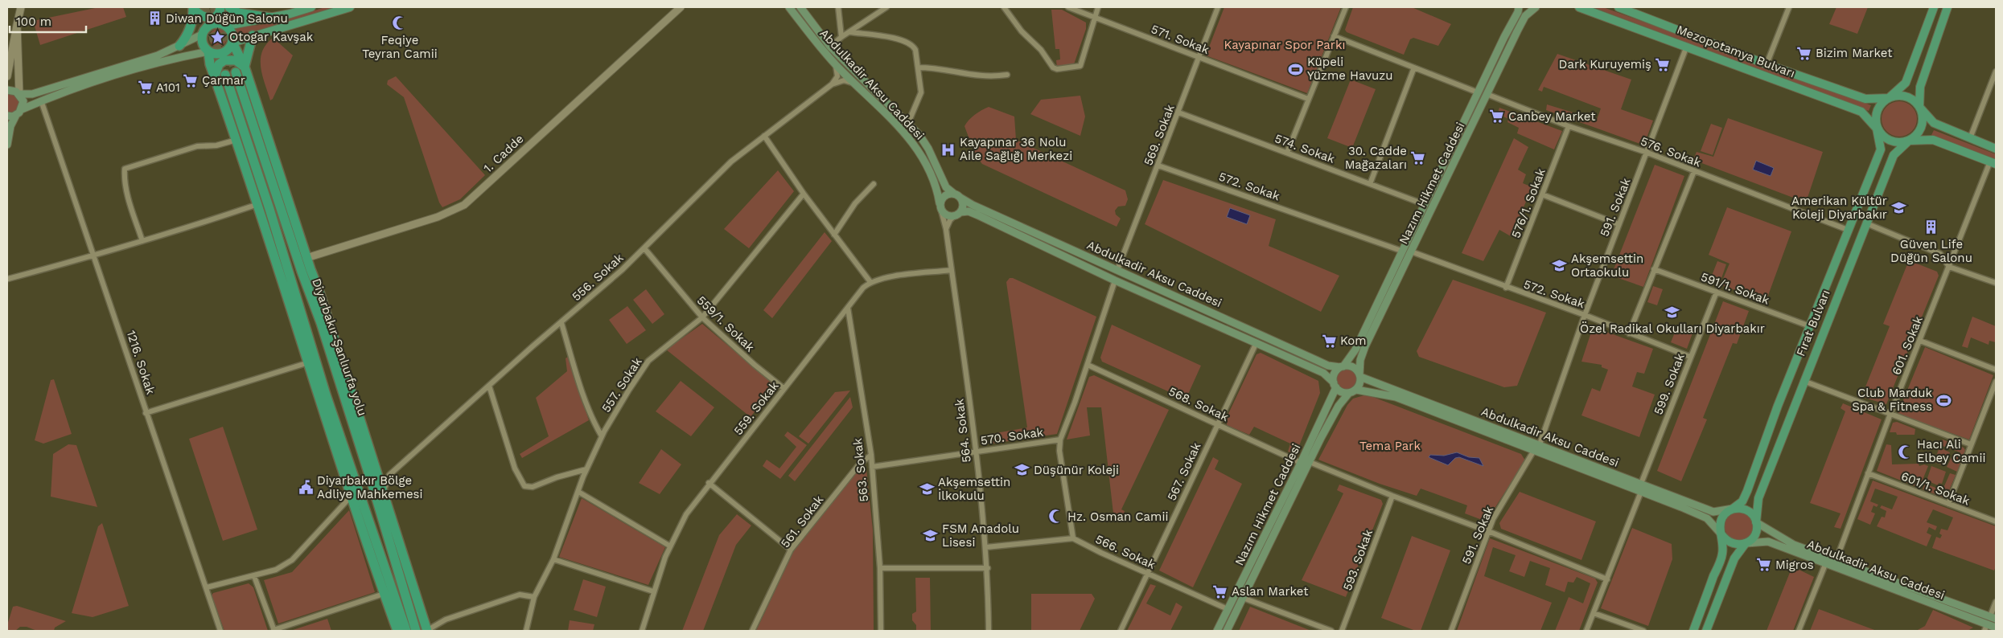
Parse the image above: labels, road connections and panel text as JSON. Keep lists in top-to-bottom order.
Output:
{
  "streets": {
    "highway": ["Diyarbakır-Şanlıurfa yolu"],
    "main road": [
      "Mezopotamya Bulvarı",
      "Abdulkadir Aksu Caddesi",
      "Nazım Hikmet Caddesi",
      "Fırat Bulvarı"
    ],
    "street": [
      "571. Sokak",
      "569. Sokak",
      "574. Sokak",
      "576. Sokak",
      "1. Cadde",
      "572. Sokak",
      "576/1. Sokak",
      "591. Sokak",
      "556. Sokak",
      "591/1. Sokak",
      "559/1. Sokak",
      "601. Sokak",
      "1216. Sokak",
      "599. Sokak",
      "557. Sokak",
      "568. Sokak",
      "559. Sokak",
      "564. Sokak",
      "570. Sokak",
      "563. Sokak",
      "567. Sokak",
      "601/1. Sokak",
      "561. Sokak",
      "566. Sokak",
      "593. Sokak"
    ]
  },
  "crossings": [
    ["571. Sokak", "569. Sokak"],
    ["Mezopotamya Bulvarı", "591. Sokak"],
    ["Mezopotamya Bulvarı", "Fırat Bulvarı"],
    ["Abdulkadir Aksu Caddesi", "569. Sokak"],
    ["Abdulkadir Aksu Caddesi", "Nazım Hikmet Caddesi"],
    ["Abdulkadir Aksu Caddesi", "591. Sokak"],
    ["Abdulkadir Aksu Caddesi", "Fırat Bulvarı"],
    ["Abdulkadir Aksu Caddesi", "601. Sokak"],
    ["Abdulkadir Aksu Caddesi", "599. Sokak"],
    ["Abdulkadir Aksu Caddesi", "564. Sokak"],
    ["Abdulkadir Aksu Caddesi", "567. Sokak"],
    ["569. Sokak", "574. Sokak"],
    ["569. Sokak", "572. Sokak"],
    ["574. Sokak", "Nazım Hikmet Caddesi"],
    ["576. Sokak", "Nazım Hikmet Caddesi"],
    ["576. Sokak", "576/1. Sokak"],
    ["576. Sokak", "591. Sokak"],
    ["576. Sokak", "Fırat Bulvarı"],
    ["Nazım Hikmet Caddesi", "572. Sokak"],
    ["Nazım Hikmet Caddesi", "568. Sokak"],
    ["Nazım Hikmet Caddesi", "566. Sokak"],
    ["572. Sokak", "576/1. Sokak"],
    ["572. Sokak", "591. Sokak"],
    ["572. Sokak", "599. Sokak"],
    ["556. Sokak", "559/1. Sokak"],
    ["591/1. Sokak", "Fırat Bulvarı"],
    ["591/1. Sokak", "599. Sokak"],
    ["559/1. Sokak", "557. Sokak"],
    ["559/1. Sokak", "559. Sokak"],
    ["601. Sokak", "601/1. Sokak"],
    ["568. Sokak", "567. Sokak"],
    ["559. Sokak", "563. Sokak"],
    ["564. Sokak", "570. Sokak"],
    ["570. Sokak", "563. Sokak"],
    ["563. Sokak", "561. Sokak"],
    ["567. Sokak", "566. Sokak"]
  ],
  "parks": ["Kayapınar Spor Parkı", "Tema Park"],
  "places": {
    "building": ["Diwan Düğün Salonu", "Güven Life Düğün Salonu"],
    "mosque": ["Feqiye Teyran Camii", "Hacı Ali Elbey Camii", "Hz. Osman Camii"],
    "place": ["Otogar Kavşak"],
    "supermarket": [
      "Bizim Market",
      "Dark Kuruyemiş",
      "Çarmar",
      "A101",
      "Canbey Market",
      "30. Cadde Mağazaları",
      "Kom",
      "Migros",
      "Aslan Market"
    ],
    "sports": ["Küpeli Yüzme Havuzu", "Club Marduk Spa & Fitness"],
    "hospital": ["Kayapınar 36 Nolu Aile Sağlığı Merkezi"],
    "school or university": [
      "Amerikan Kültür Koleji Diyarbakır",
      "Akşemsettin Ortaokulu",
      "Özel Radikal Okulları Diyarbakır",
      "Düşünür Koleji",
      "Akşemsettin İlkokulu",
      "FSM Anadolu Lisesi"
    ],
    "public building": ["Diyarbakır Bölge Adliye Mahkemesi"]
  },
  "scale_bar": "100 m"
}
